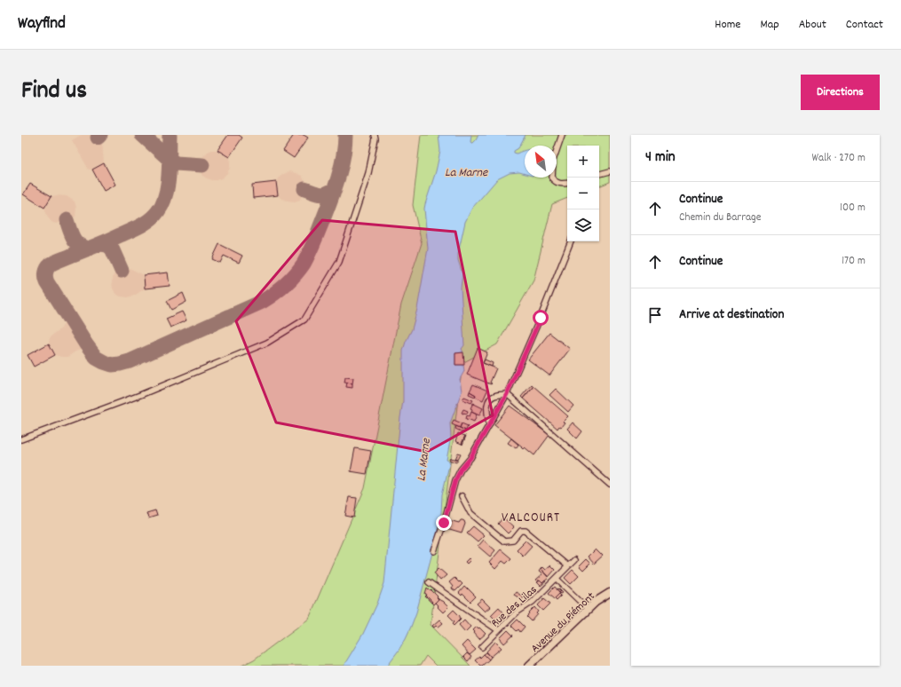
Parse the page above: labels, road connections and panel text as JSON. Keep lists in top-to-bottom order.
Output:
{
  "streets": {
    "main road": ["Avenue du Piémont"],
    "street": ["Rue des Lilas"]
  },
  "districts": ["VALCOURT"],
  "water": ["La Marne"],
  "north": "top left",
  "page": {
    "header": "Wayfind",
    "nav": [
      "Home",
      "Map",
      "About",
      "Contact"
    ],
    "title": "Find us",
    "buttons": "Directions",
    "heading": ["4 min", "Walk · 270 m"],
    "map_buttons": ["+", "−"],
    "list": [
      ["Continue", "Chemin du Barrage", "100 m"],
      ["Continue", "170 m"],
      "Arrive at destination"
    ]
  }
}
